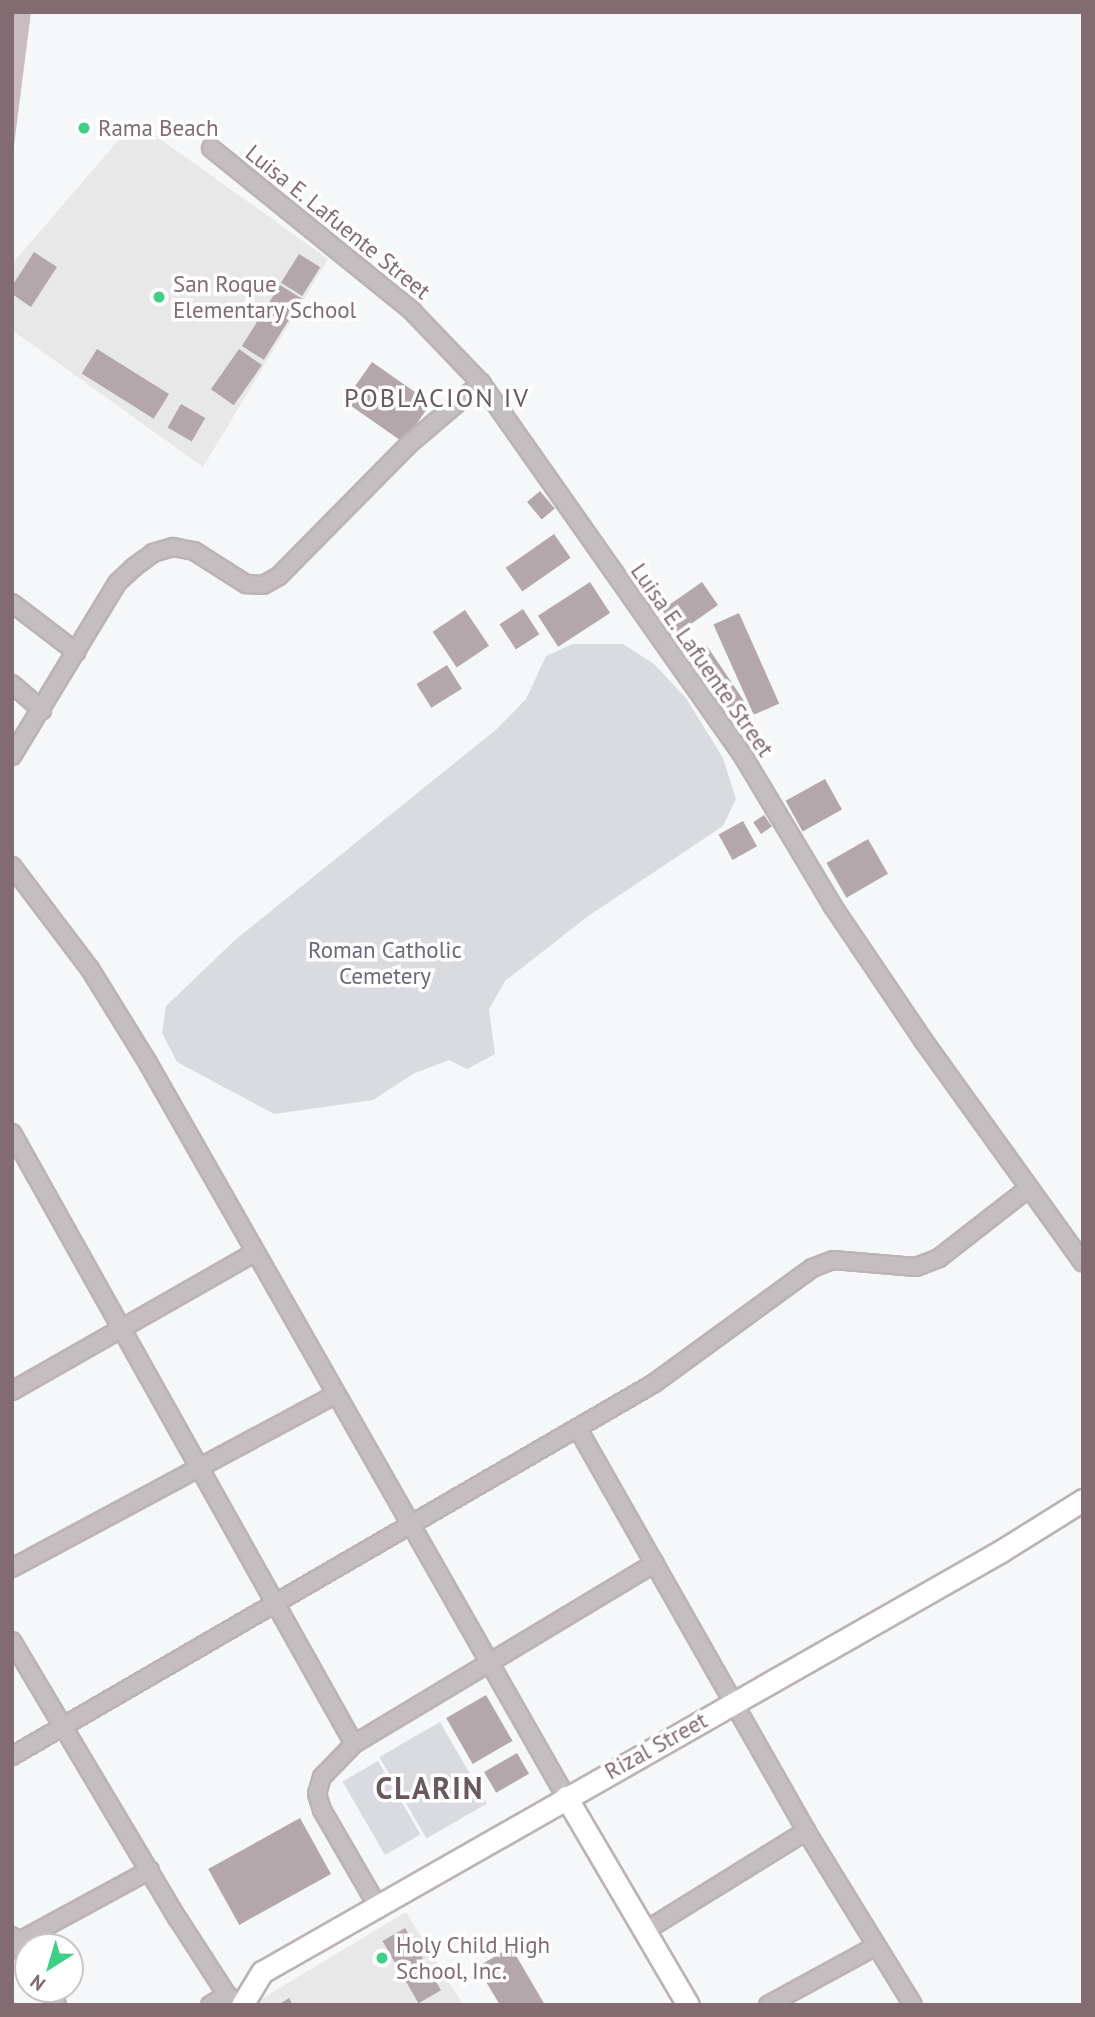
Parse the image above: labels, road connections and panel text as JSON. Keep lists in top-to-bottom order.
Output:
{
  "streets": {
    "main road": ["Rizal Street"],
    "street": ["Luisa E. Lafuente Street"]
  },
  "districts": ["POBLACION IV", "CLARIN"],
  "parks": ["Roman Catholic Cemetery"],
  "places": ["Rama Beach", "San Roque Elementary School", "Holy Child High School, Inc."],
  "north": "bottom left"
}
